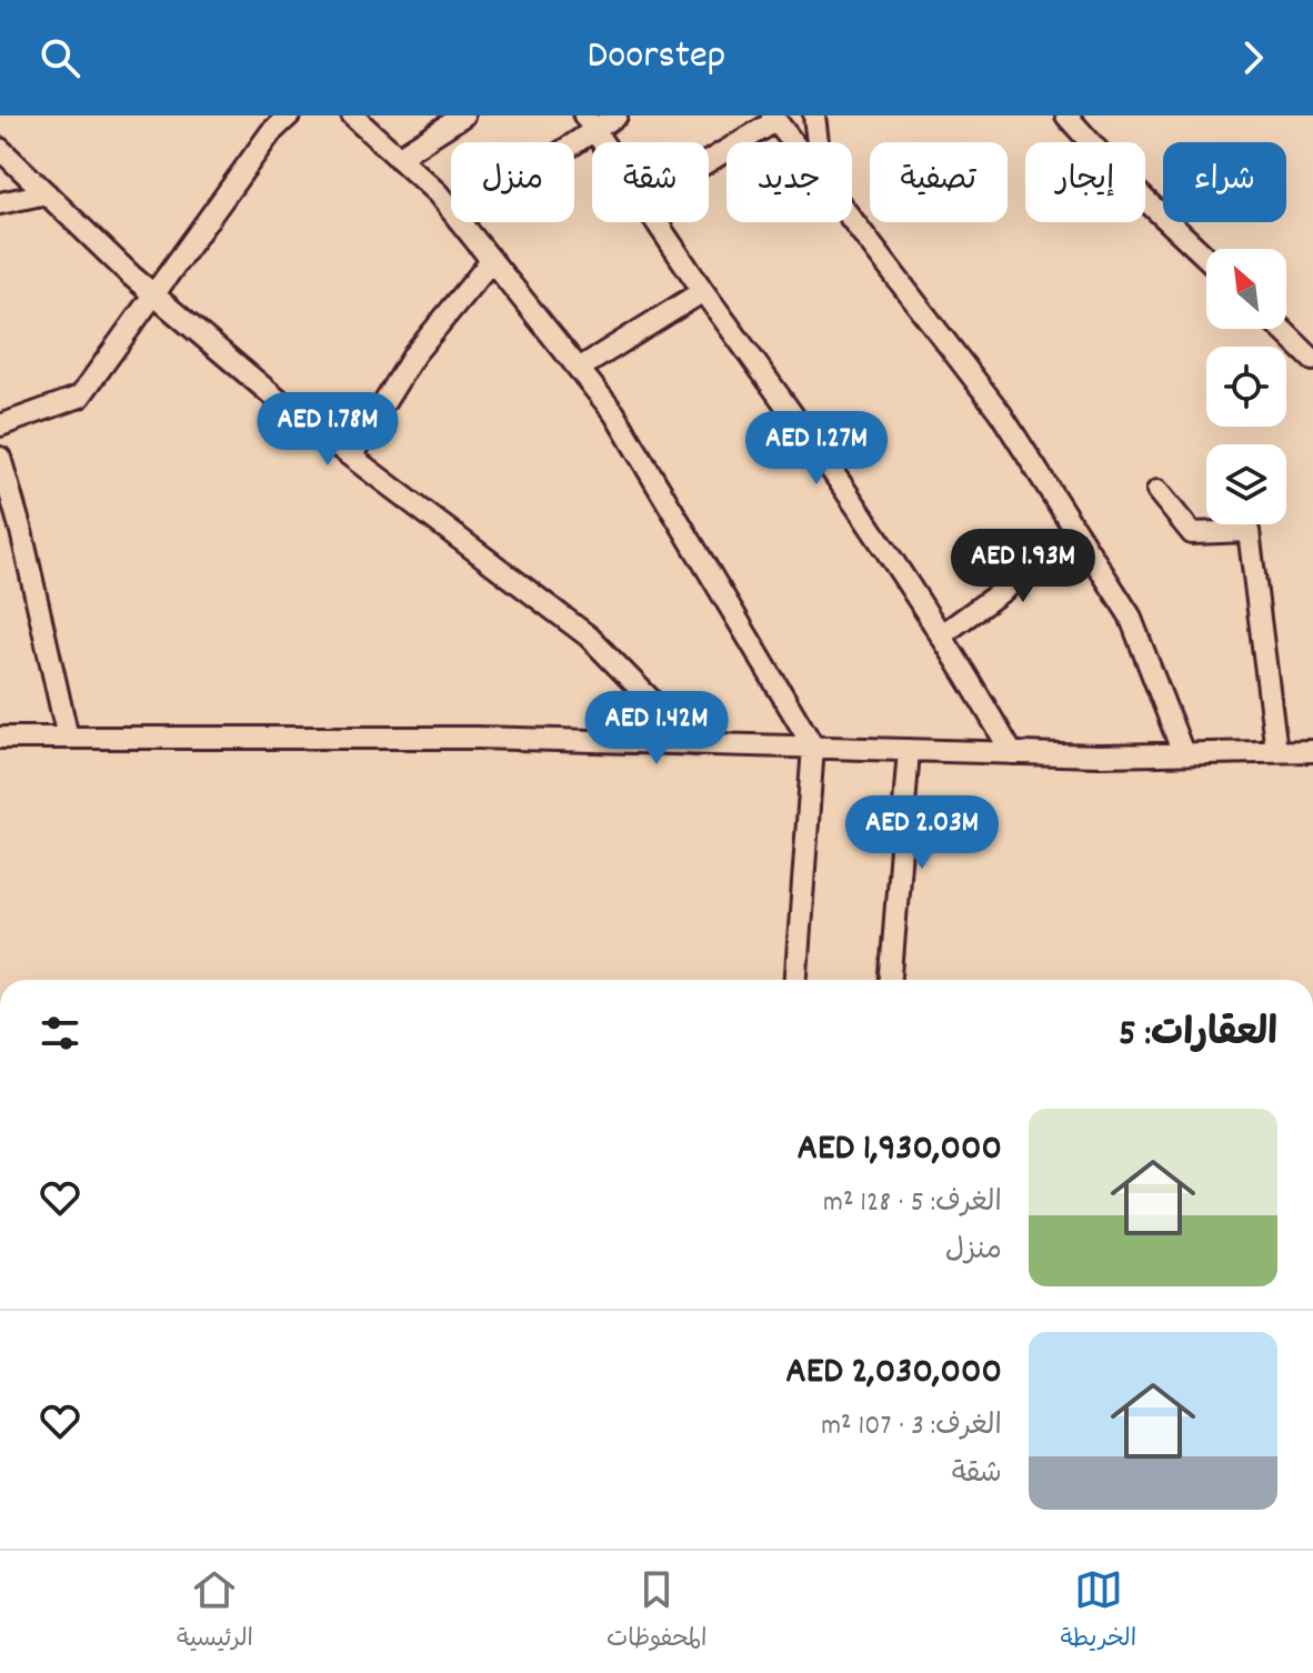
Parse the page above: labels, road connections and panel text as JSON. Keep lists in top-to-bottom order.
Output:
{
  "north": "top left",
  "page": {
    "header": "Doorstep",
    "chip": [
      "شراء",
      "إيجار",
      "تصفية",
      "جديد",
      "شقة",
      "منزل"
    ],
    "price": [
      "AED 1.78M",
      "AED 1.27M",
      "AED 1.93M",
      "AED 1.42M",
      "AED 2.03M"
    ],
    "heading": "العقارات: 5",
    "list": [
      {
        "name": "AED 1,930,000",
        "note": "الغرف: 5 · 128 m² · منزل"
      },
      {
        "name": "AED 2,030,000",
        "note": "الغرف: 3 · 107 m² · شقة"
      }
    ],
    "tabs": ["الخريطة", "المحفوظات", "الرئيسية"]
  }
}
